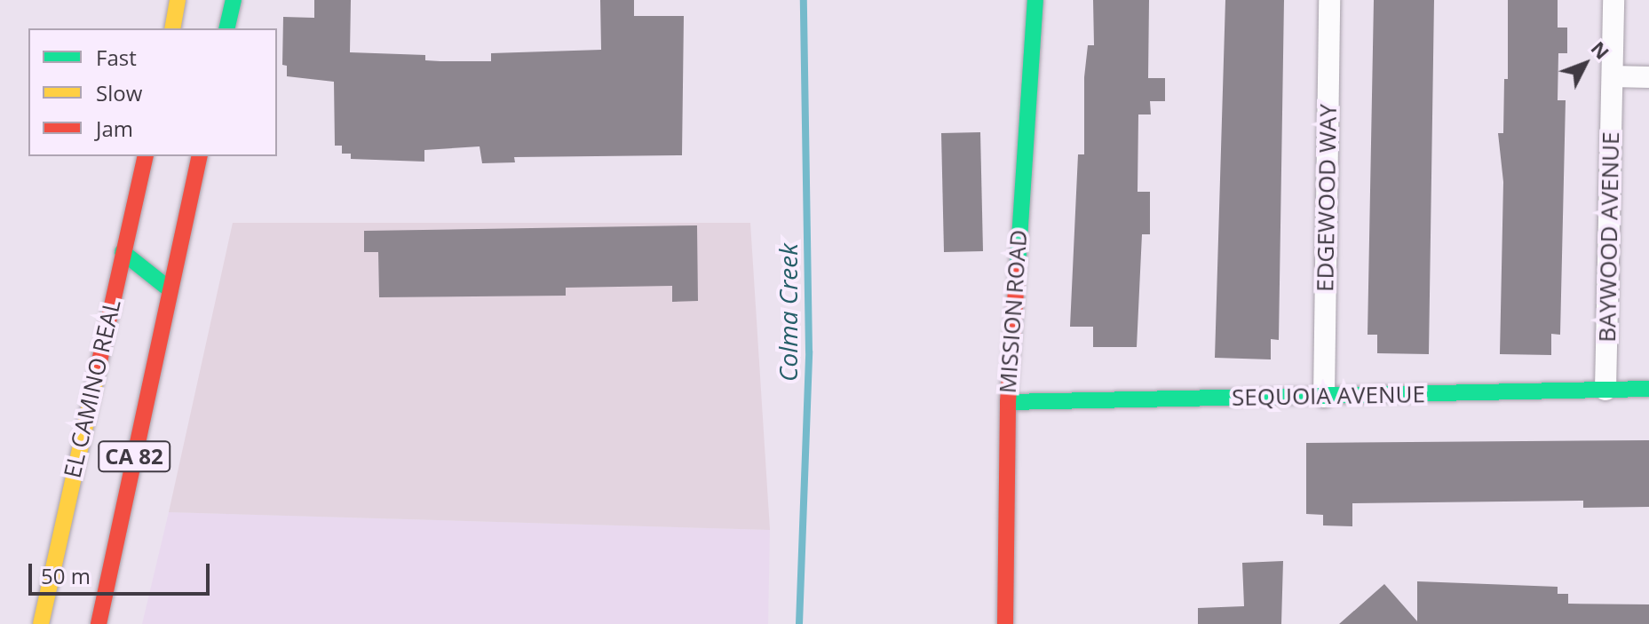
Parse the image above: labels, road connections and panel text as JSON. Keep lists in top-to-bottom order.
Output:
{
  "streets": {
    "main road": [
      "MISSION ROAD",
      "EL CAMINO REAL",
      "SEQUOIA AVENUE",
      "CA 82"
    ],
    "street": ["EDGEWOOD WAY", "BAYWOOD AVENUE"]
  },
  "crossings": [
    ["EDGEWOOD WAY", "SEQUOIA AVENUE"],
    ["BAYWOOD AVENUE", "SEQUOIA AVENUE"],
    ["MISSION ROAD", "SEQUOIA AVENUE"]
  ],
  "water": ["Colma Creek"],
  "legend": ["Fast", "Slow", "Jam"],
  "scale_bar": "50 m",
  "north": "top right"
}
